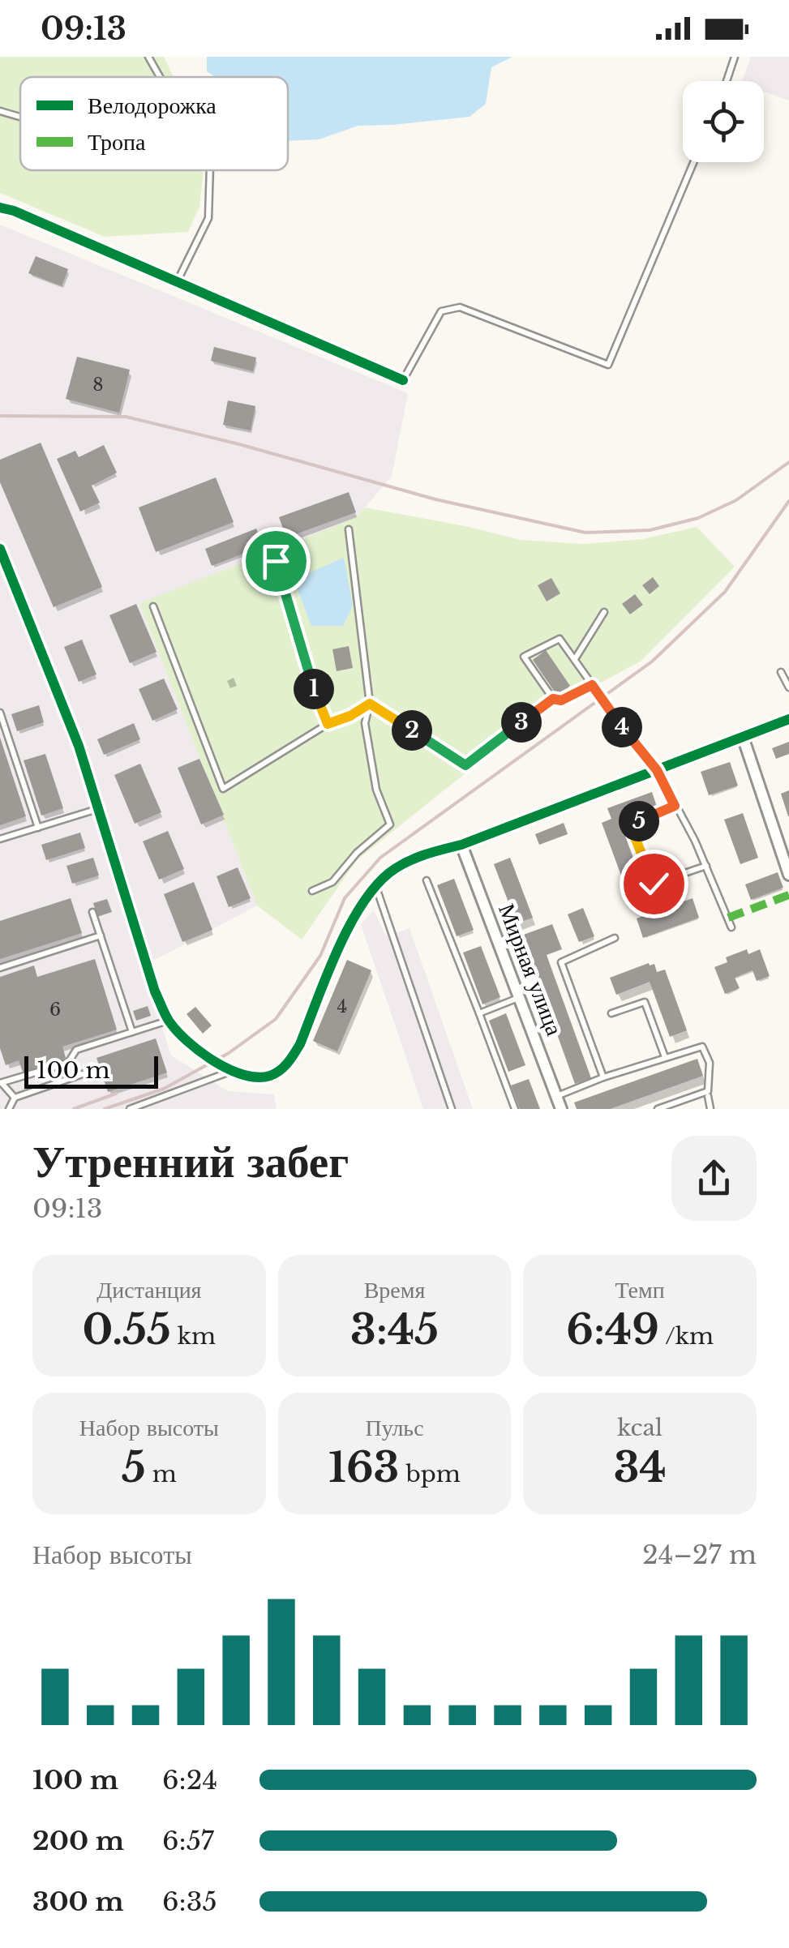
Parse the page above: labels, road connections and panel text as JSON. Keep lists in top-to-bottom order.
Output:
{
  "streets": {
    "street": ["Мирная улица"]
  },
  "house_numbers": ["8", "4", "6"],
  "legend": ["Велодорожка", "Тропа"],
  "scale_bar": "100 m",
  "page": {
    "status": "09:13",
    "pins": [
      "1",
      "3",
      "4",
      "2",
      "5"
    ],
    "scale": "100 m",
    "heading": ["Утренний забег", "09:13"],
    "stats": [
      ["Дистанция", "0.55 km"],
      ["Время", "3:45"],
      ["Темп", "6:49 /km"],
      ["Набор высоты", "5 m"],
      ["Пульс", "163 bpm"],
      ["kcal", "34"]
    ],
    "chart": ["Набор высоты", "24–27 m"],
    "list": [
      {
        "name": "100 m",
        "note": "6:24"
      },
      {
        "name": "200 m",
        "note": "6:57"
      },
      {
        "name": "300 m",
        "note": "6:35"
      }
    ]
  }
}
